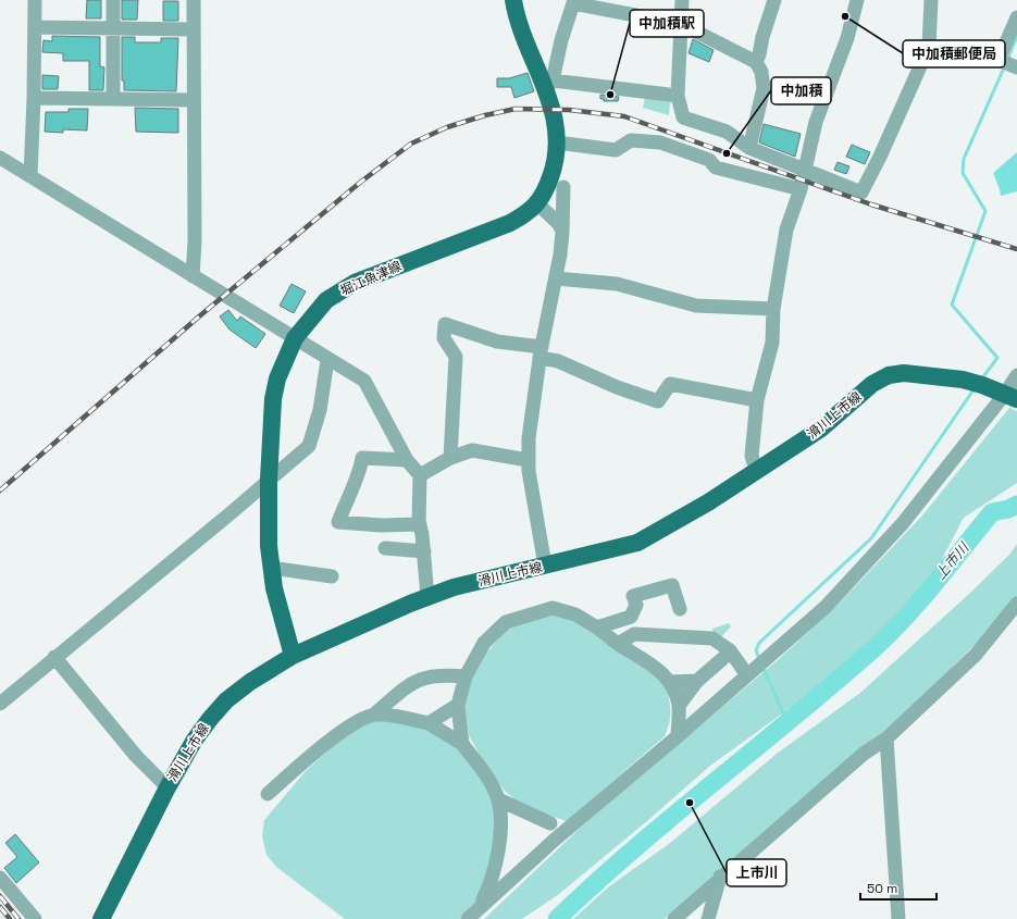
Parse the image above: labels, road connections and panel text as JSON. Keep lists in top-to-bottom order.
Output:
{
  "streets": {
    "main road": ["堀江魚津線", "滑川上市線"]
  },
  "crossings": [
    ["堀江魚津線", "滑川上市線"]
  ],
  "water": ["上市川"],
  "places": [
    "中加積郵便局",
    "中加積駅",
    "中加積",
    "上市川"
  ],
  "scale_bar": "50 m"
}
